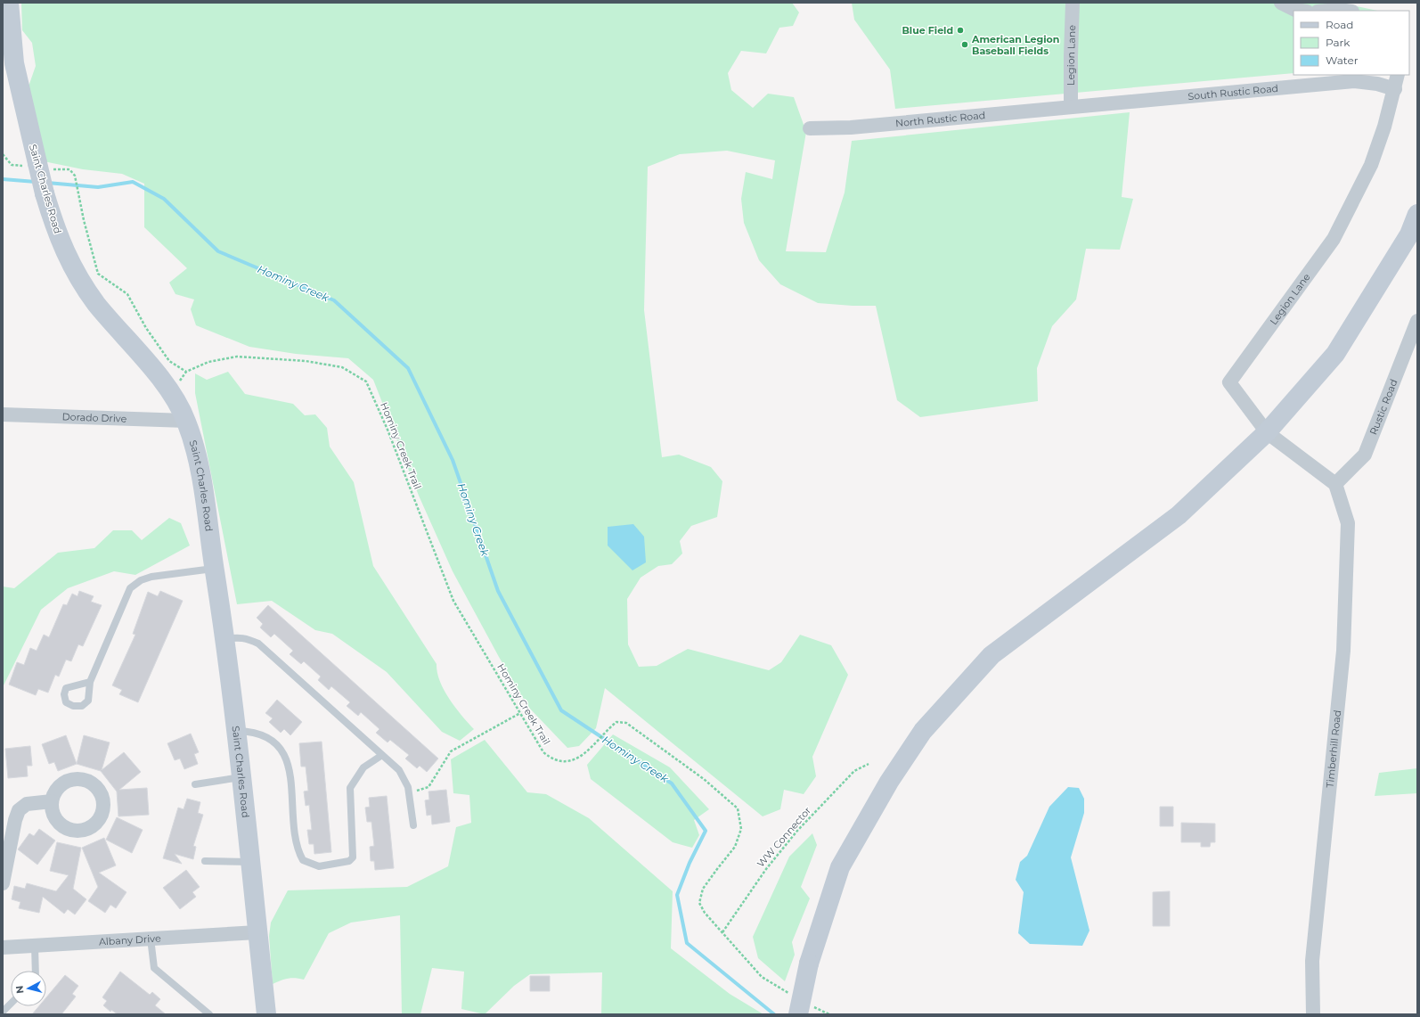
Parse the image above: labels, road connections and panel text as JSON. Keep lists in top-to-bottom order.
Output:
{
  "streets": {
    "street": [
      "Legion Lane",
      "South Rustic Road",
      "North Rustic Road",
      "Saint Charles Road",
      "Rustic Road",
      "Dorado Drive",
      "Timberhill Road",
      "Albany Drive"
    ],
    "path": ["Hominy Creek Trail", "WW Connector"]
  },
  "crossings": [
    ["Legion Lane", "South Rustic Road"],
    ["Legion Lane", "North Rustic Road"],
    ["Legion Lane", "Rustic Road"],
    ["Legion Lane", "Timberhill Road"],
    ["South Rustic Road", "North Rustic Road"],
    ["Saint Charles Road", "Dorado Drive"],
    ["Saint Charles Road", "Albany Drive"],
    ["Rustic Road", "Timberhill Road"],
    ["Hominy Creek Trail", "WW Connector"]
  ],
  "water": ["Hominy Creek"],
  "places": ["Blue Field", "American Legion Baseball Fields"],
  "legend": ["Road", "Park", "Water"],
  "north": "left"
}
